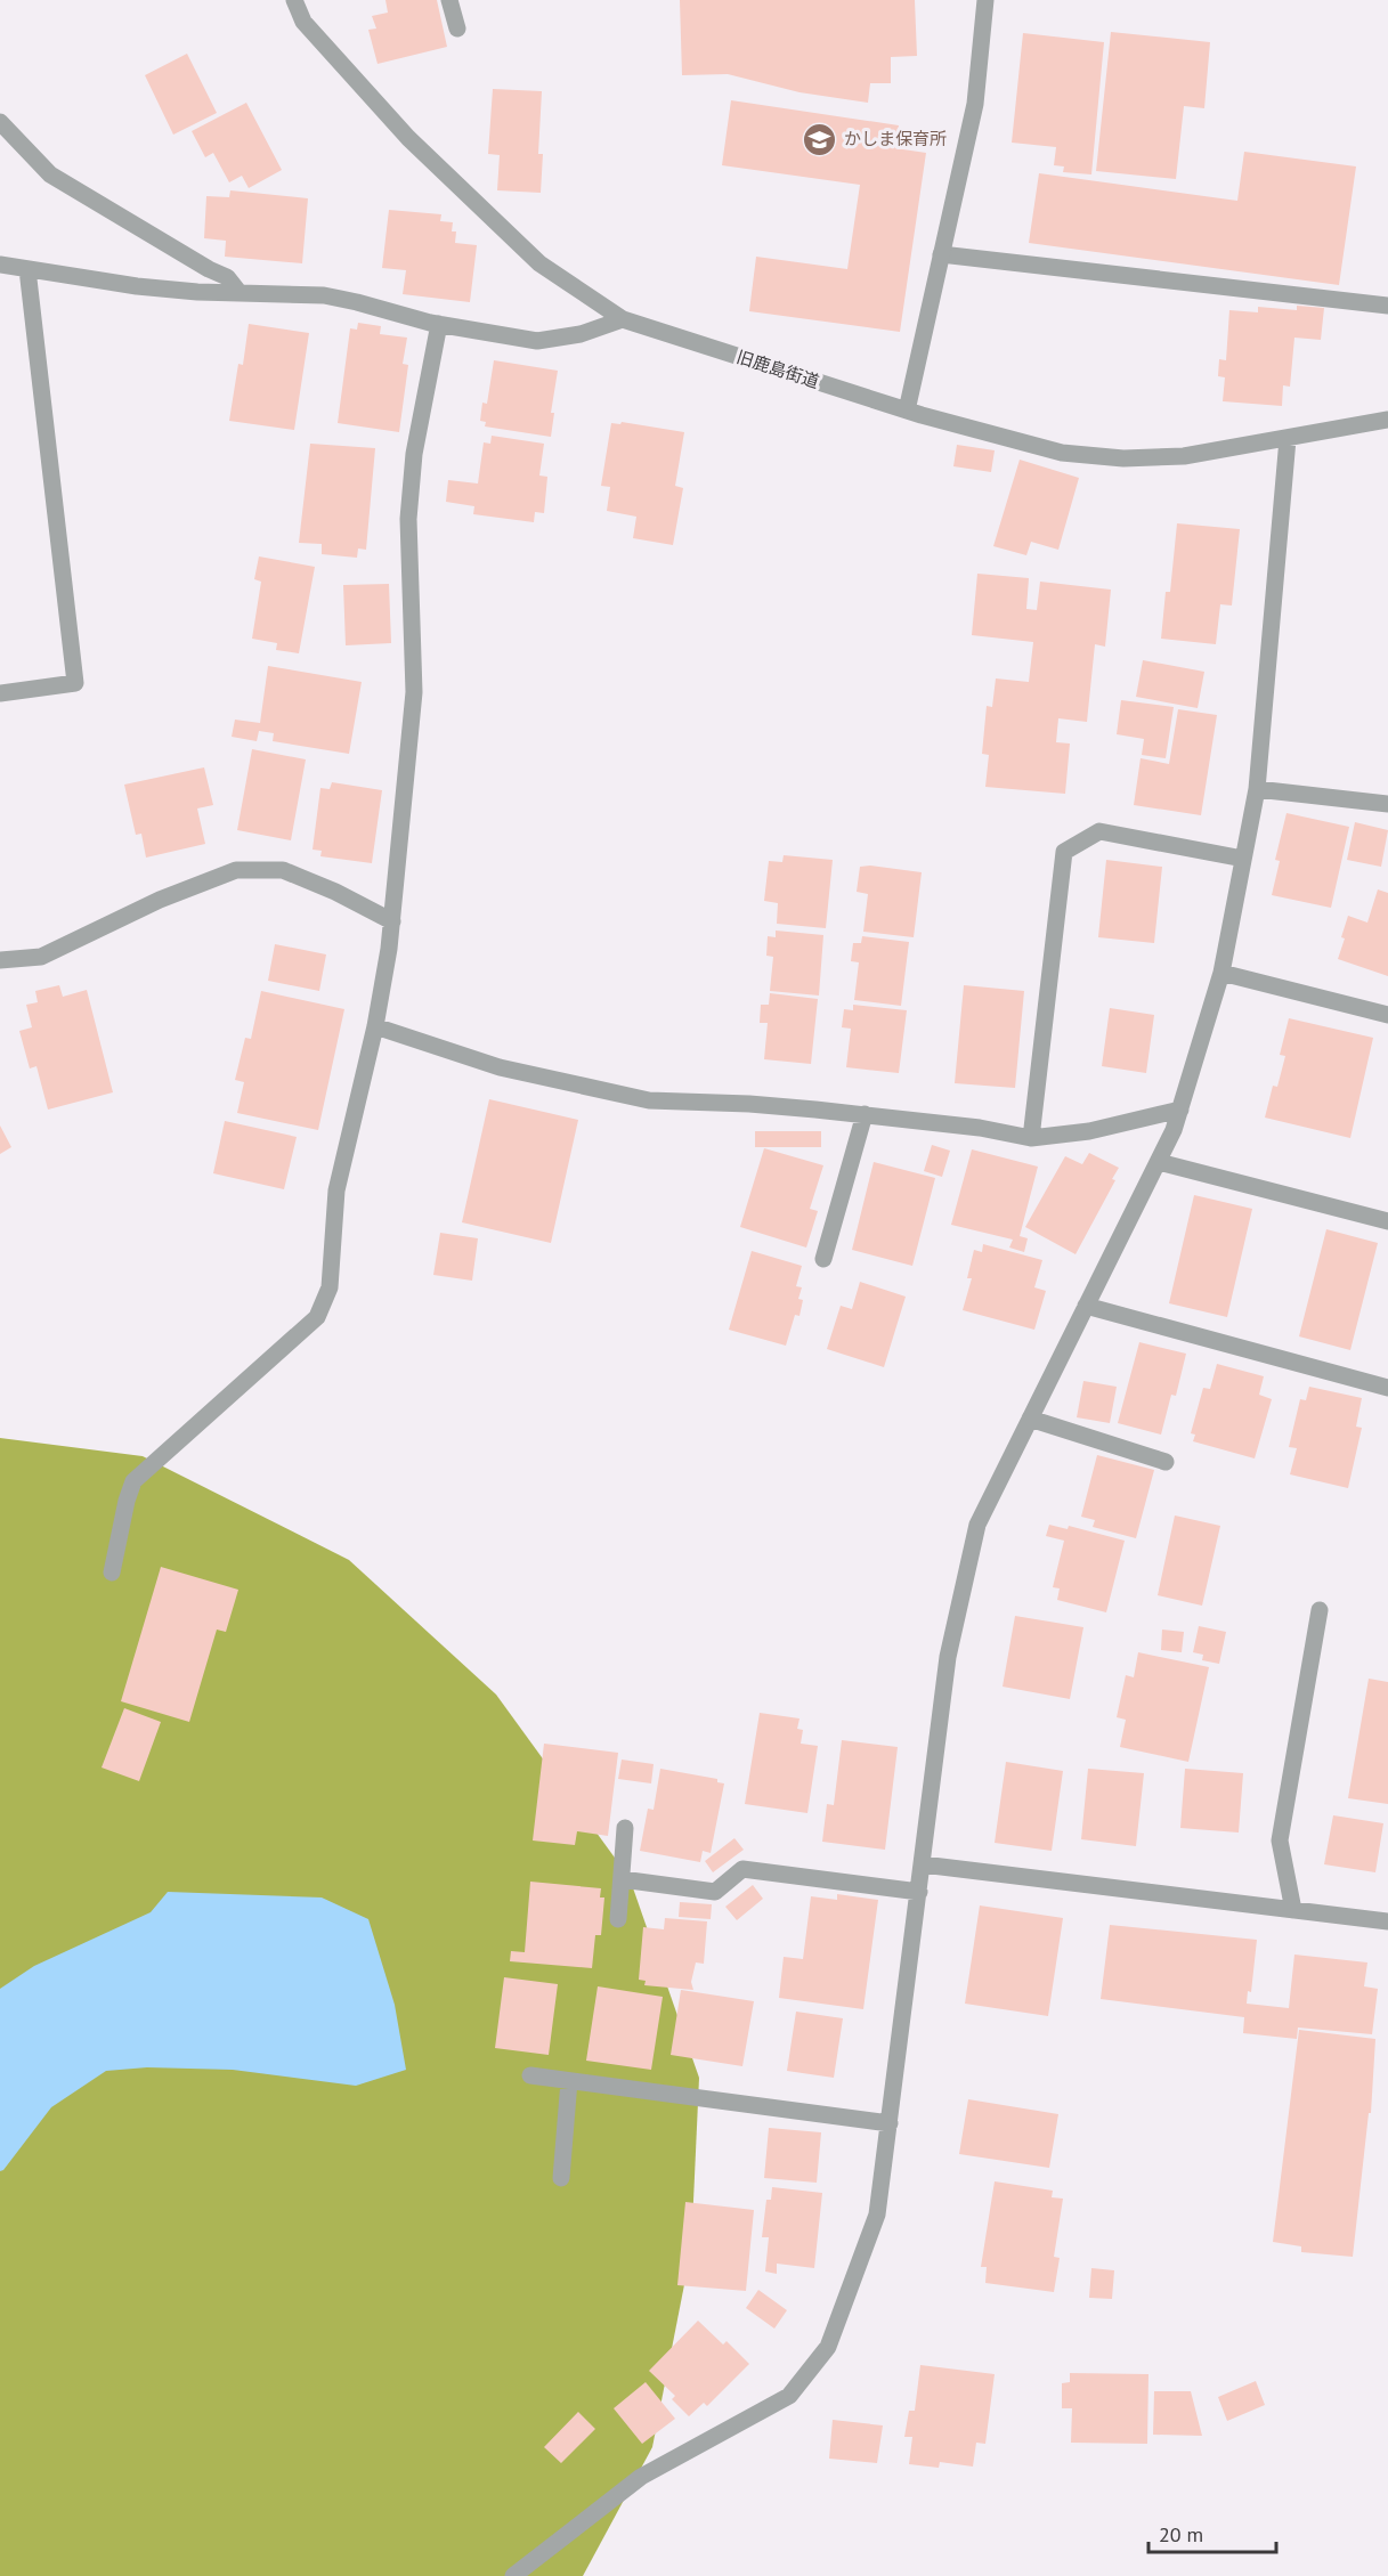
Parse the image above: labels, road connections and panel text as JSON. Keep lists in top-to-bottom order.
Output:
{
  "streets": {
    "street": ["旧鹿島街道"]
  },
  "places": {
    "school or university": ["かしま保育所"]
  },
  "scale_bar": "20 m"
}
